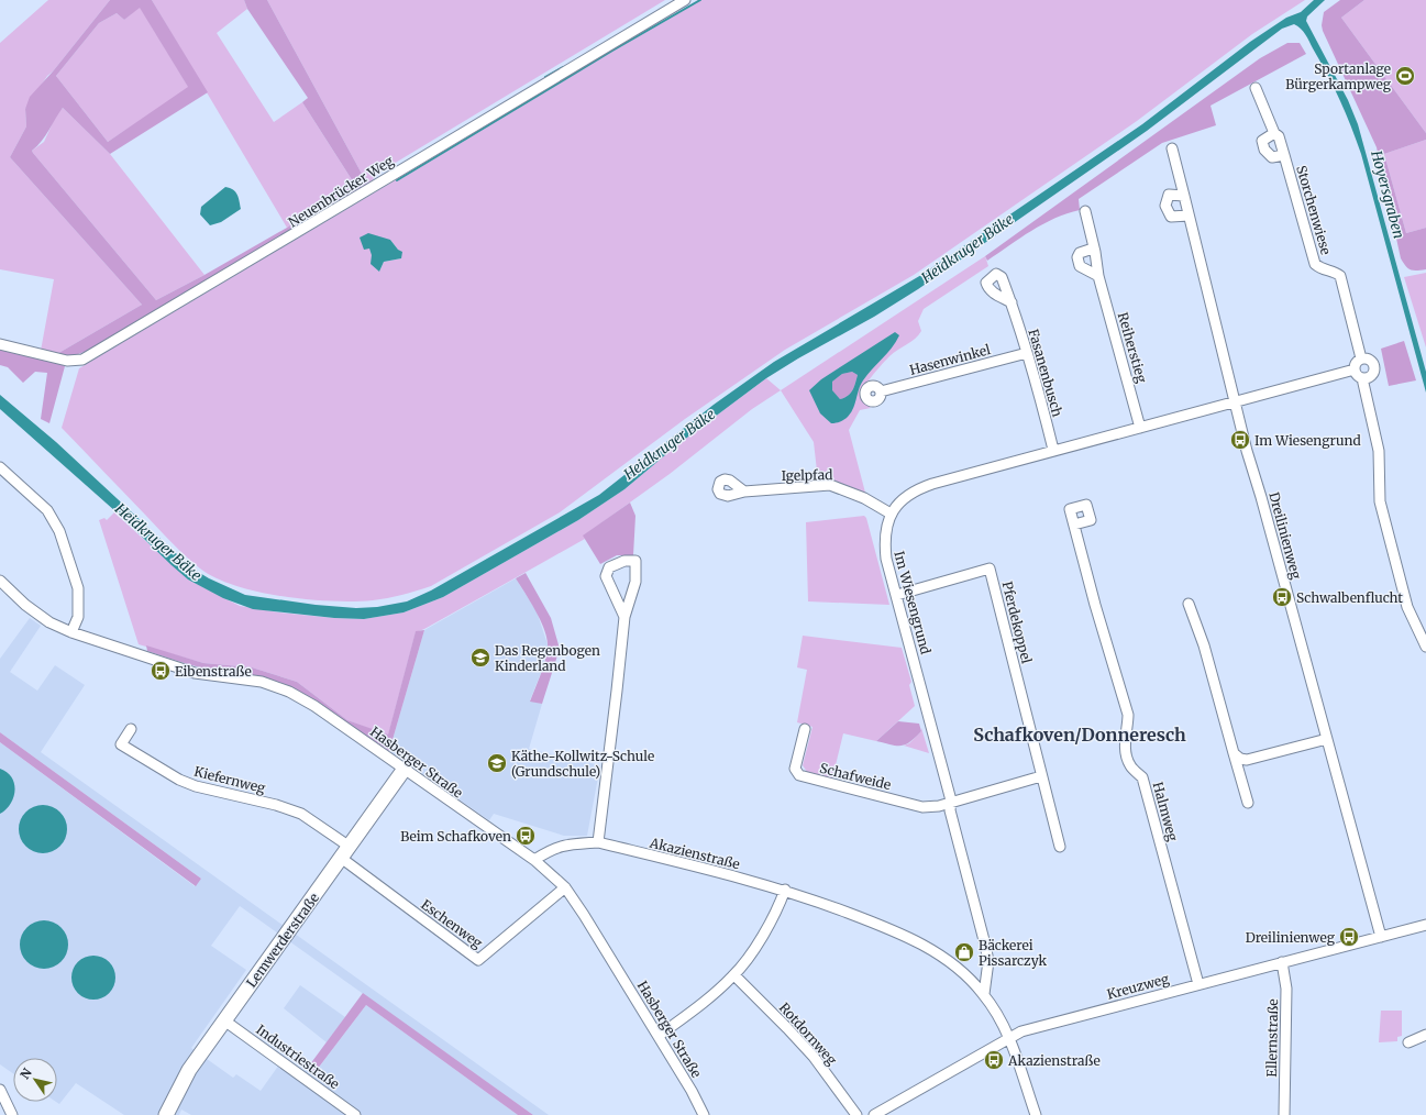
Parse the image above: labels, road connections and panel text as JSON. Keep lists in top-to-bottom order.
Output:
{
  "streets": {
    "street": [
      "Neuenbrücker Weg",
      "Storchenwiese",
      "Reiherstieg",
      "Hasenwinkel",
      "Fasanenbusch",
      "Igelpfad",
      "Dreilinienweg",
      "Im Wiesengrund",
      "Pferdekoppel",
      "Hasberger Straße",
      "Schafweide",
      "Kiefernweg",
      "Halmweg",
      "Akazienstraße",
      "Eschenweg",
      "Lemwerderstraße",
      "Kreuzweg",
      "Rotdornweg",
      "Ellernstraße",
      "Industriestraße"
    ]
  },
  "crossings": [
    ["Storchenwiese", "Im Wiesengrund"],
    ["Reiherstieg", "Im Wiesengrund"],
    ["Hasenwinkel", "Fasanenbusch"],
    ["Fasanenbusch", "Im Wiesengrund"],
    ["Igelpfad", "Im Wiesengrund"],
    ["Dreilinienweg", "Im Wiesengrund"],
    ["Dreilinienweg", "Kreuzweg"],
    ["Im Wiesengrund", "Pferdekoppel"],
    ["Im Wiesengrund", "Schafweide"],
    ["Im Wiesengrund", "Akazienstraße"],
    ["Hasberger Straße", "Akazienstraße"],
    ["Hasberger Straße", "Eschenweg"],
    ["Hasberger Straße", "Lemwerderstraße"],
    ["Kiefernweg", "Eschenweg"],
    ["Kiefernweg", "Lemwerderstraße"],
    ["Halmweg", "Kreuzweg"],
    ["Akazienstraße", "Kreuzweg"],
    ["Eschenweg", "Lemwerderstraße"],
    ["Lemwerderstraße", "Industriestraße"],
    ["Kreuzweg", "Ellernstraße"]
  ],
  "districts": ["Schafkoven/Donneresch"],
  "water": ["Hoyersgraben", "Heidkruger Bäke"],
  "places": {
    "sports": ["Sportanlage Bürgerkampweg"],
    "bus stop": [
      "Im Wiesengrund",
      "Schwalbenflucht",
      "Eibenstraße",
      "Beim Schafkoven",
      "Dreilinienweg",
      "Akazienstraße"
    ],
    "school or university": ["Das Regenbogen Kinderland", "Käthe-Kollwitz-Schule (Grundschule)"],
    "shop": ["Bäckerei Pissarczyk"]
  },
  "north": "top left"
}
